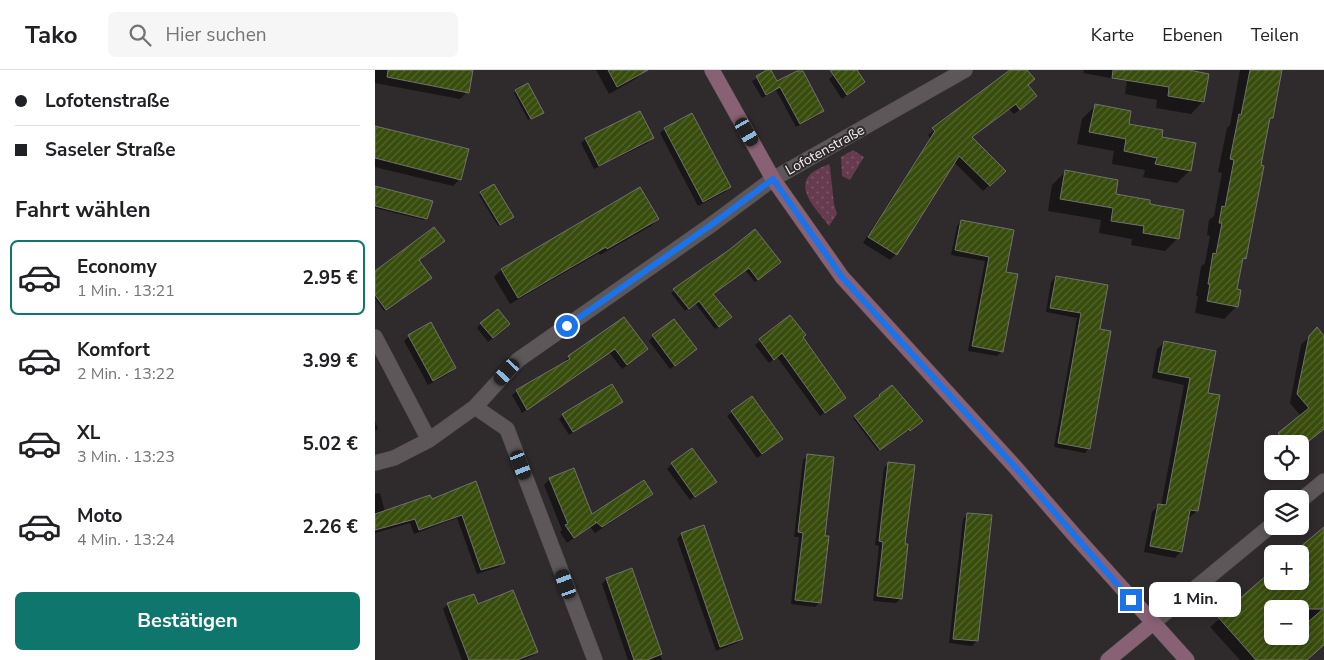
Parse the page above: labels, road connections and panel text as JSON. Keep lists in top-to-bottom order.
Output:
{
  "streets": {
    "street": ["Lofotenstraße"]
  },
  "page": {
    "header": "Tako",
    "search": "Hier suchen",
    "nav": ["Karte", "Ebenen", "Teilen"],
    "banner": ["Lofotenstraße", "Saseler Straße"],
    "heading": "Fahrt wählen",
    "list": [
      {
        "name": "Economy",
        "note": "1 Min. · 13:21",
        "value": "2.95 €"
      },
      {
        "name": "Komfort",
        "note": "2 Min. · 13:22",
        "value": "3.99 €"
      },
      {
        "name": "XL",
        "note": "3 Min. · 13:23",
        "value": "5.02 €"
      },
      {
        "name": "Moto",
        "note": "4 Min. · 13:24",
        "value": "2.26 €"
      }
    ],
    "map_buttons": ["+", "−"],
    "buttons": "Bestätigen",
    "bubble": "1 Min."
  }
}
